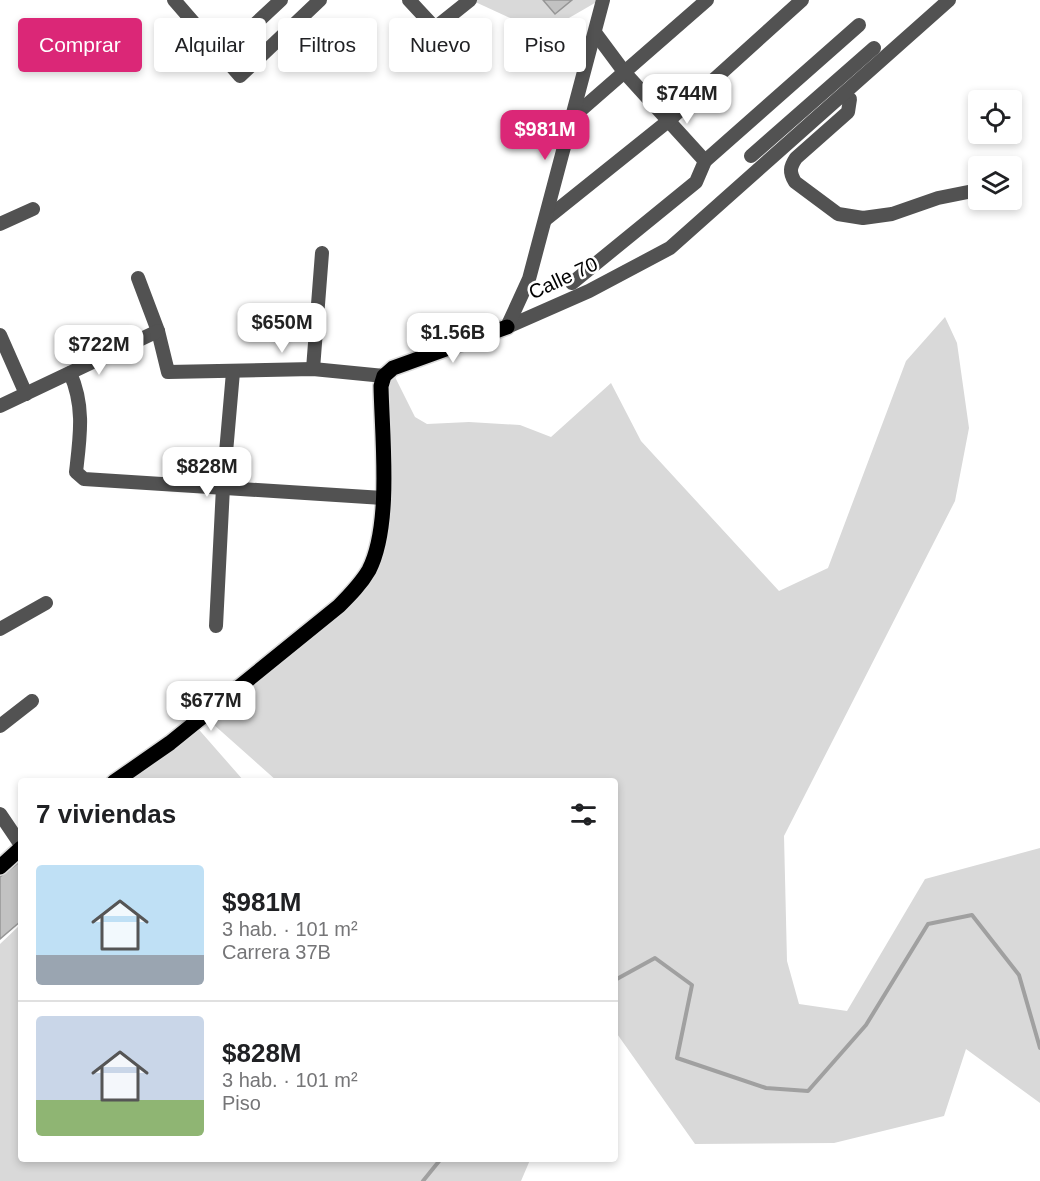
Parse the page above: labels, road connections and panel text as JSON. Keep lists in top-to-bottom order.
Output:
{
  "streets": {
    "main road": ["Calle 70"]
  },
  "page": {
    "chip": [
      "Comprar",
      "Alquilar",
      "Filtros",
      "Nuevo",
      "Piso"
    ],
    "price": [
      "$744M",
      "$981M",
      "$650M",
      "$1.56B",
      "$722M",
      "$828M",
      "$677M"
    ],
    "heading": "7 viviendas",
    "list": [
      {
        "name": "$981M",
        "note": "3 hab. · 101 m² · Carrera 37B"
      },
      {
        "name": "$828M",
        "note": "3 hab. · 101 m² · Piso"
      }
    ]
  }
}
